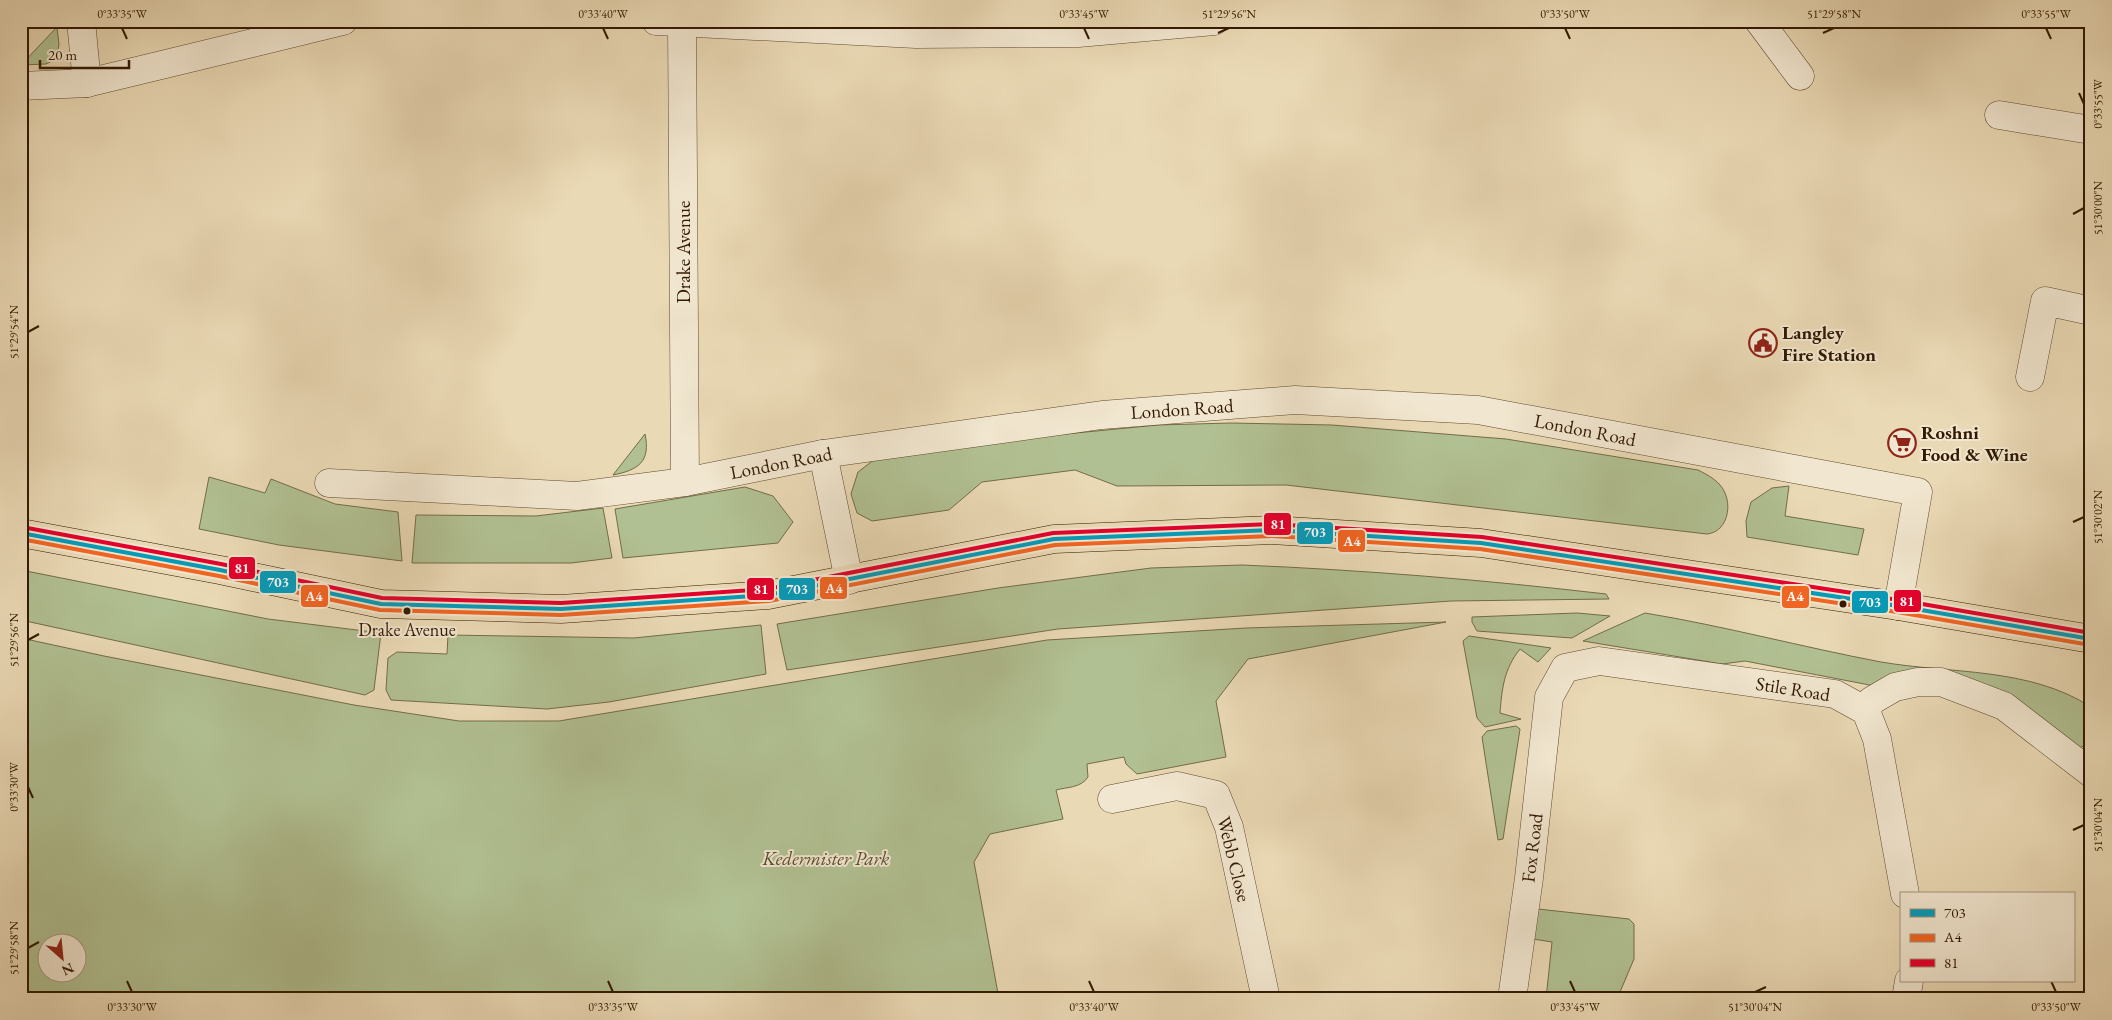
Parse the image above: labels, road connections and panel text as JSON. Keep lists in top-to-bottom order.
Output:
{
  "streets": {
    "street": [
      "Drake Avenue",
      "London Road",
      "Stile Road",
      "Fox Road",
      "Webb Close"
    ]
  },
  "crossings": [
    ["Drake Avenue", "London Road"],
    ["Stile Road", "Fox Road"]
  ],
  "parks": ["Kedermister Park"],
  "places": {
    "public building": ["Langley Fire Station"],
    "supermarket": ["Roshni Food & Wine"],
    "other": ["Drake Avenue"]
  },
  "lines": ["transit line 81", "transit line 703", "transit line A4"],
  "legend": ["703", "A4", "81"],
  "scale_bar": "20 m",
  "north": "bottom right",
  "coordinates": [
    "0°33'35\"W",
    "0°33'40\"W",
    "0°33'45\"W",
    "51°29'56\"N",
    "0°33'50\"W",
    "51°29'58\"N",
    "0°33'55\"W",
    "51°30'00\"N",
    "51°29'54\"N",
    "51°30'02\"N",
    "0°33'30\"W",
    "51°30'04\"N"
  ]
}
